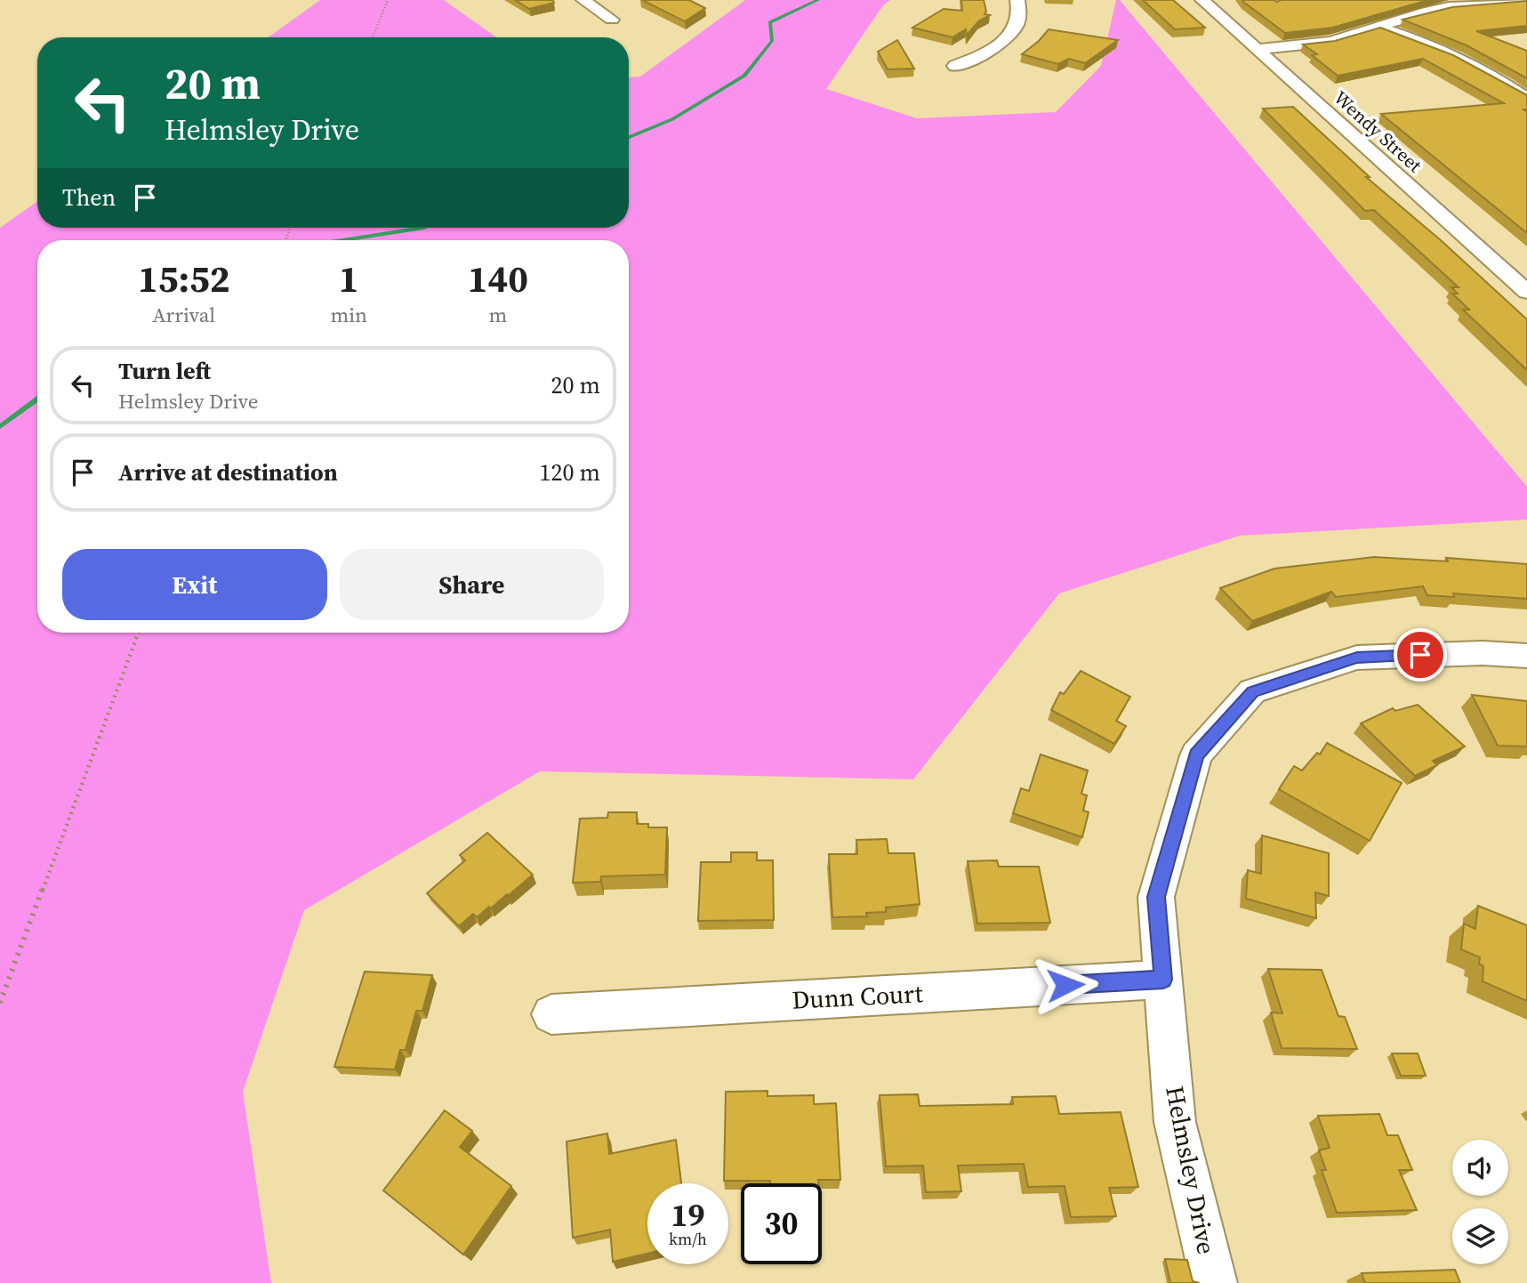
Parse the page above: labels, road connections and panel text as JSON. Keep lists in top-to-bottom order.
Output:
{
  "streets": {
    "street": ["Wendy Street", "Dunn Court", "Helmsley Drive"]
  },
  "crossings": [
    ["Dunn Court", "Helmsley Drive"]
  ],
  "page": {
    "turn": ["20 m", "Helmsley Drive"],
    "then": "Then",
    "eta": [
      "15:52",
      "Arrival",
      "1",
      "min",
      "140",
      "m"
    ],
    "list": [
      {
        "name": "Turn left",
        "note": "Helmsley Drive",
        "value": "20 m"
      },
      {
        "name": "Arrive at destination",
        "value": "120 m"
      }
    ],
    "buttons": ["Exit", "Share"],
    "speed": "19 km/h",
    "limit": "30"
  }
}
